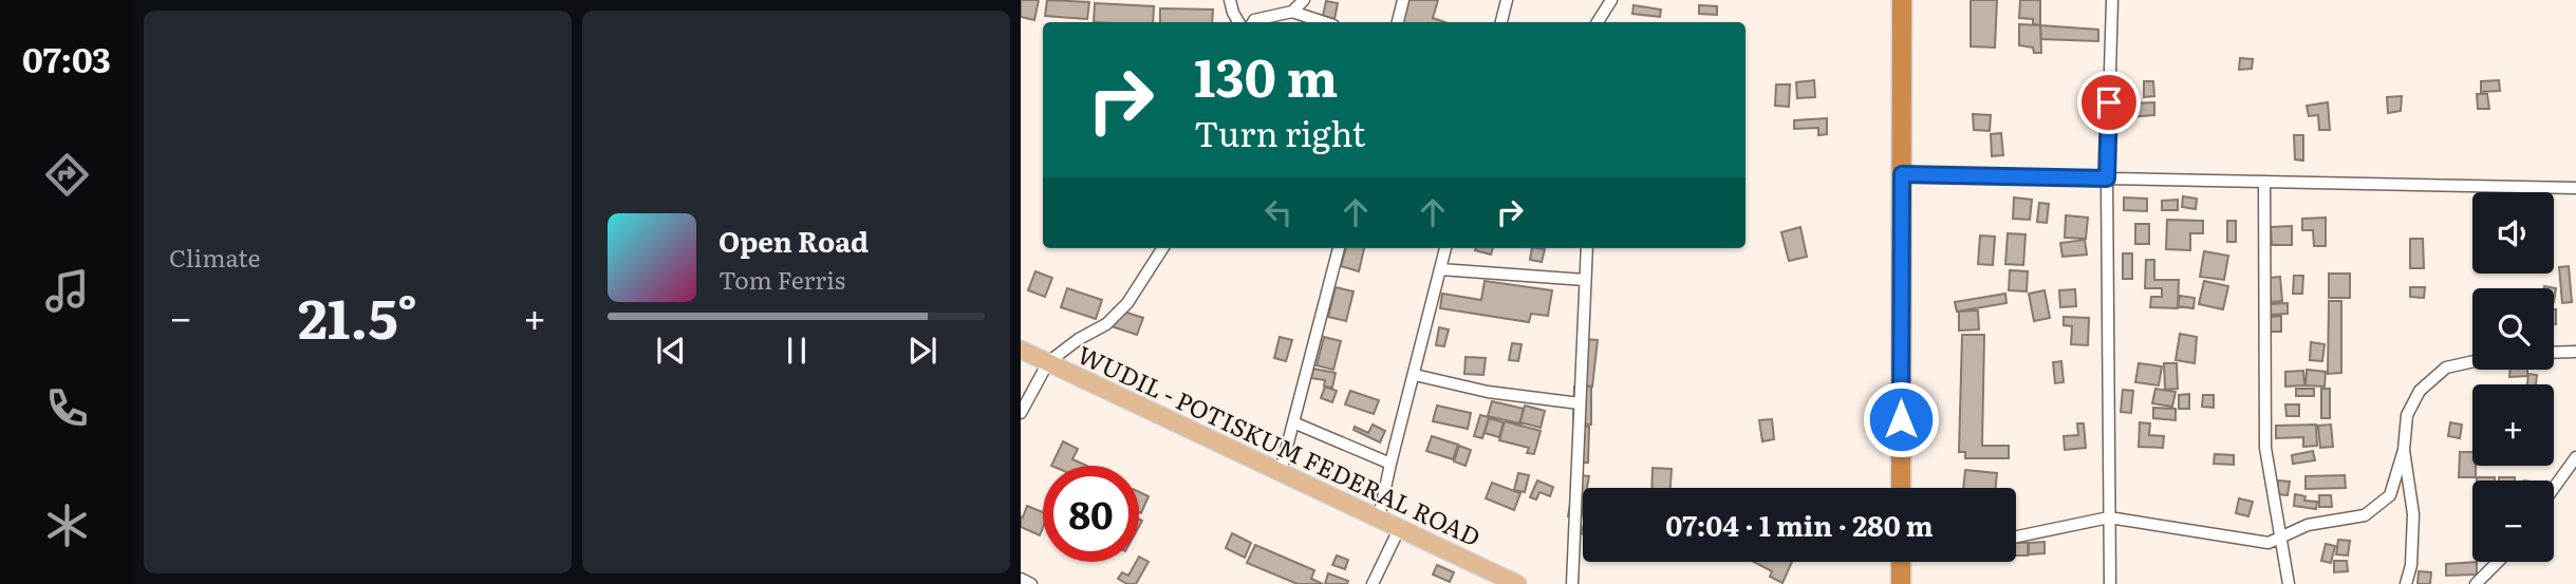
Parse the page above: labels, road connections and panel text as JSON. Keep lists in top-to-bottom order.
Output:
{
  "streets": {
    "main road": ["WUDIL - POTISKUM FEDERAL ROAD"]
  },
  "page": {
    "tabs": "07:03",
    "tile": "Climate",
    "turn": ["130 m", "Turn right"],
    "map_buttons": ["+", "−"],
    "song": ["Open Road", "Tom Ferris"],
    "heat": ["−", "21.5°", "+"],
    "limit": "80",
    "trip": "07:04 · 1 min · 280 m"
  }
}
